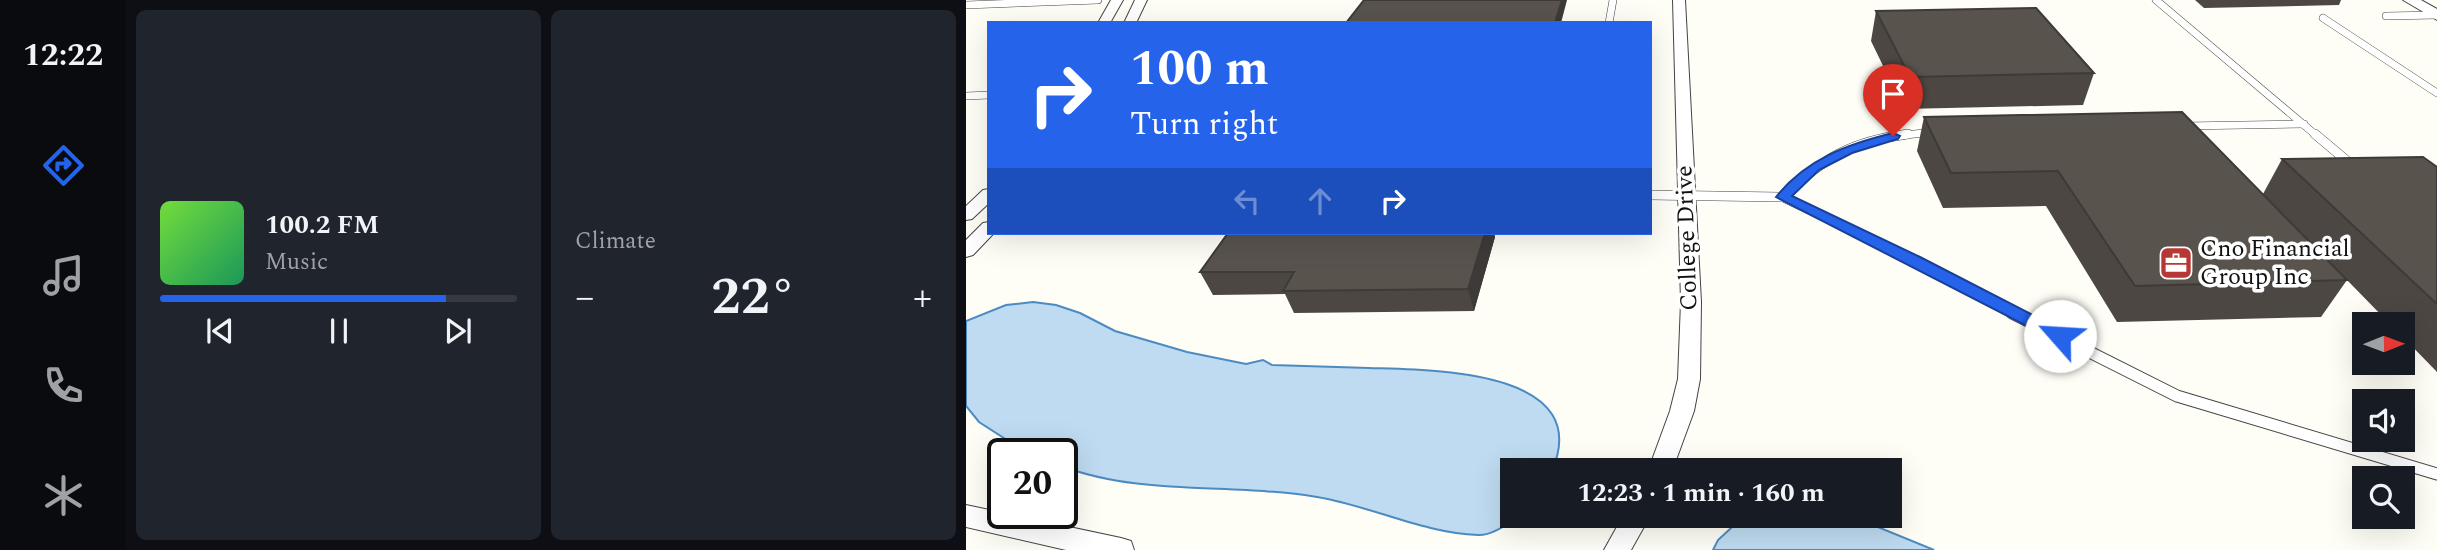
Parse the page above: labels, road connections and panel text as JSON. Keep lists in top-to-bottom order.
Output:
{
  "streets": {
    "street": ["College Drive"]
  },
  "places": {
    "office": ["Cno Financial Group Inc"]
  },
  "north": "right",
  "page": {
    "tabs": "12:22",
    "tile": "Climate",
    "turn": ["100 m", "Turn right"],
    "song": ["100.2 FM", "Music"],
    "heat": ["−", "22°", "+"],
    "limit": "20",
    "trip": "12:23 · 1 min · 160 m"
  }
}
